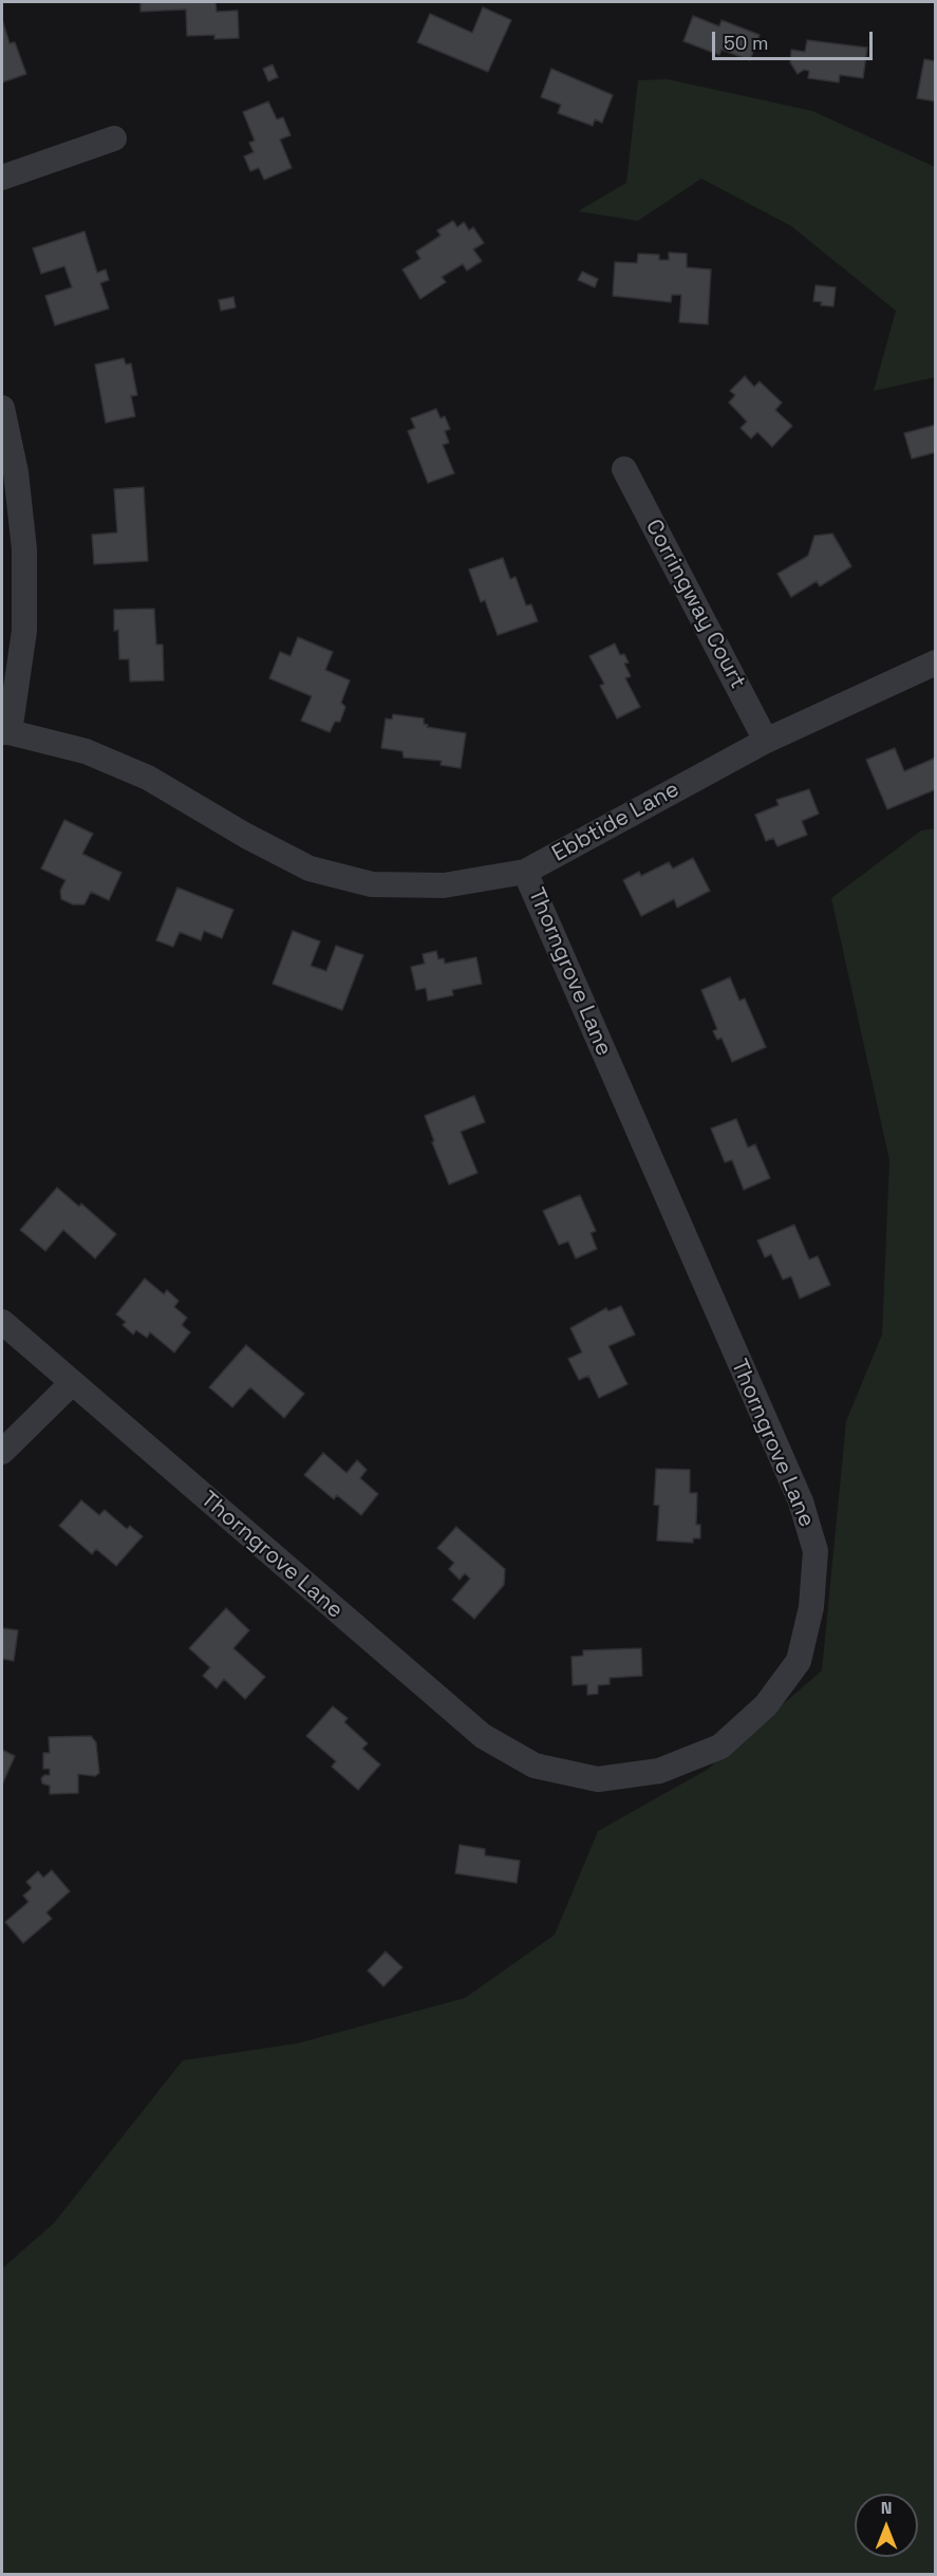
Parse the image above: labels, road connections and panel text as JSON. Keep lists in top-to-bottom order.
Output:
{
  "streets": {
    "street": ["Corringway Court", "Ebbtide Lane", "Thorngrove Lane"]
  },
  "crossings": [
    ["Corringway Court", "Ebbtide Lane"],
    ["Ebbtide Lane", "Thorngrove Lane"]
  ],
  "scale_bar": "50 m",
  "north": "top"
}
